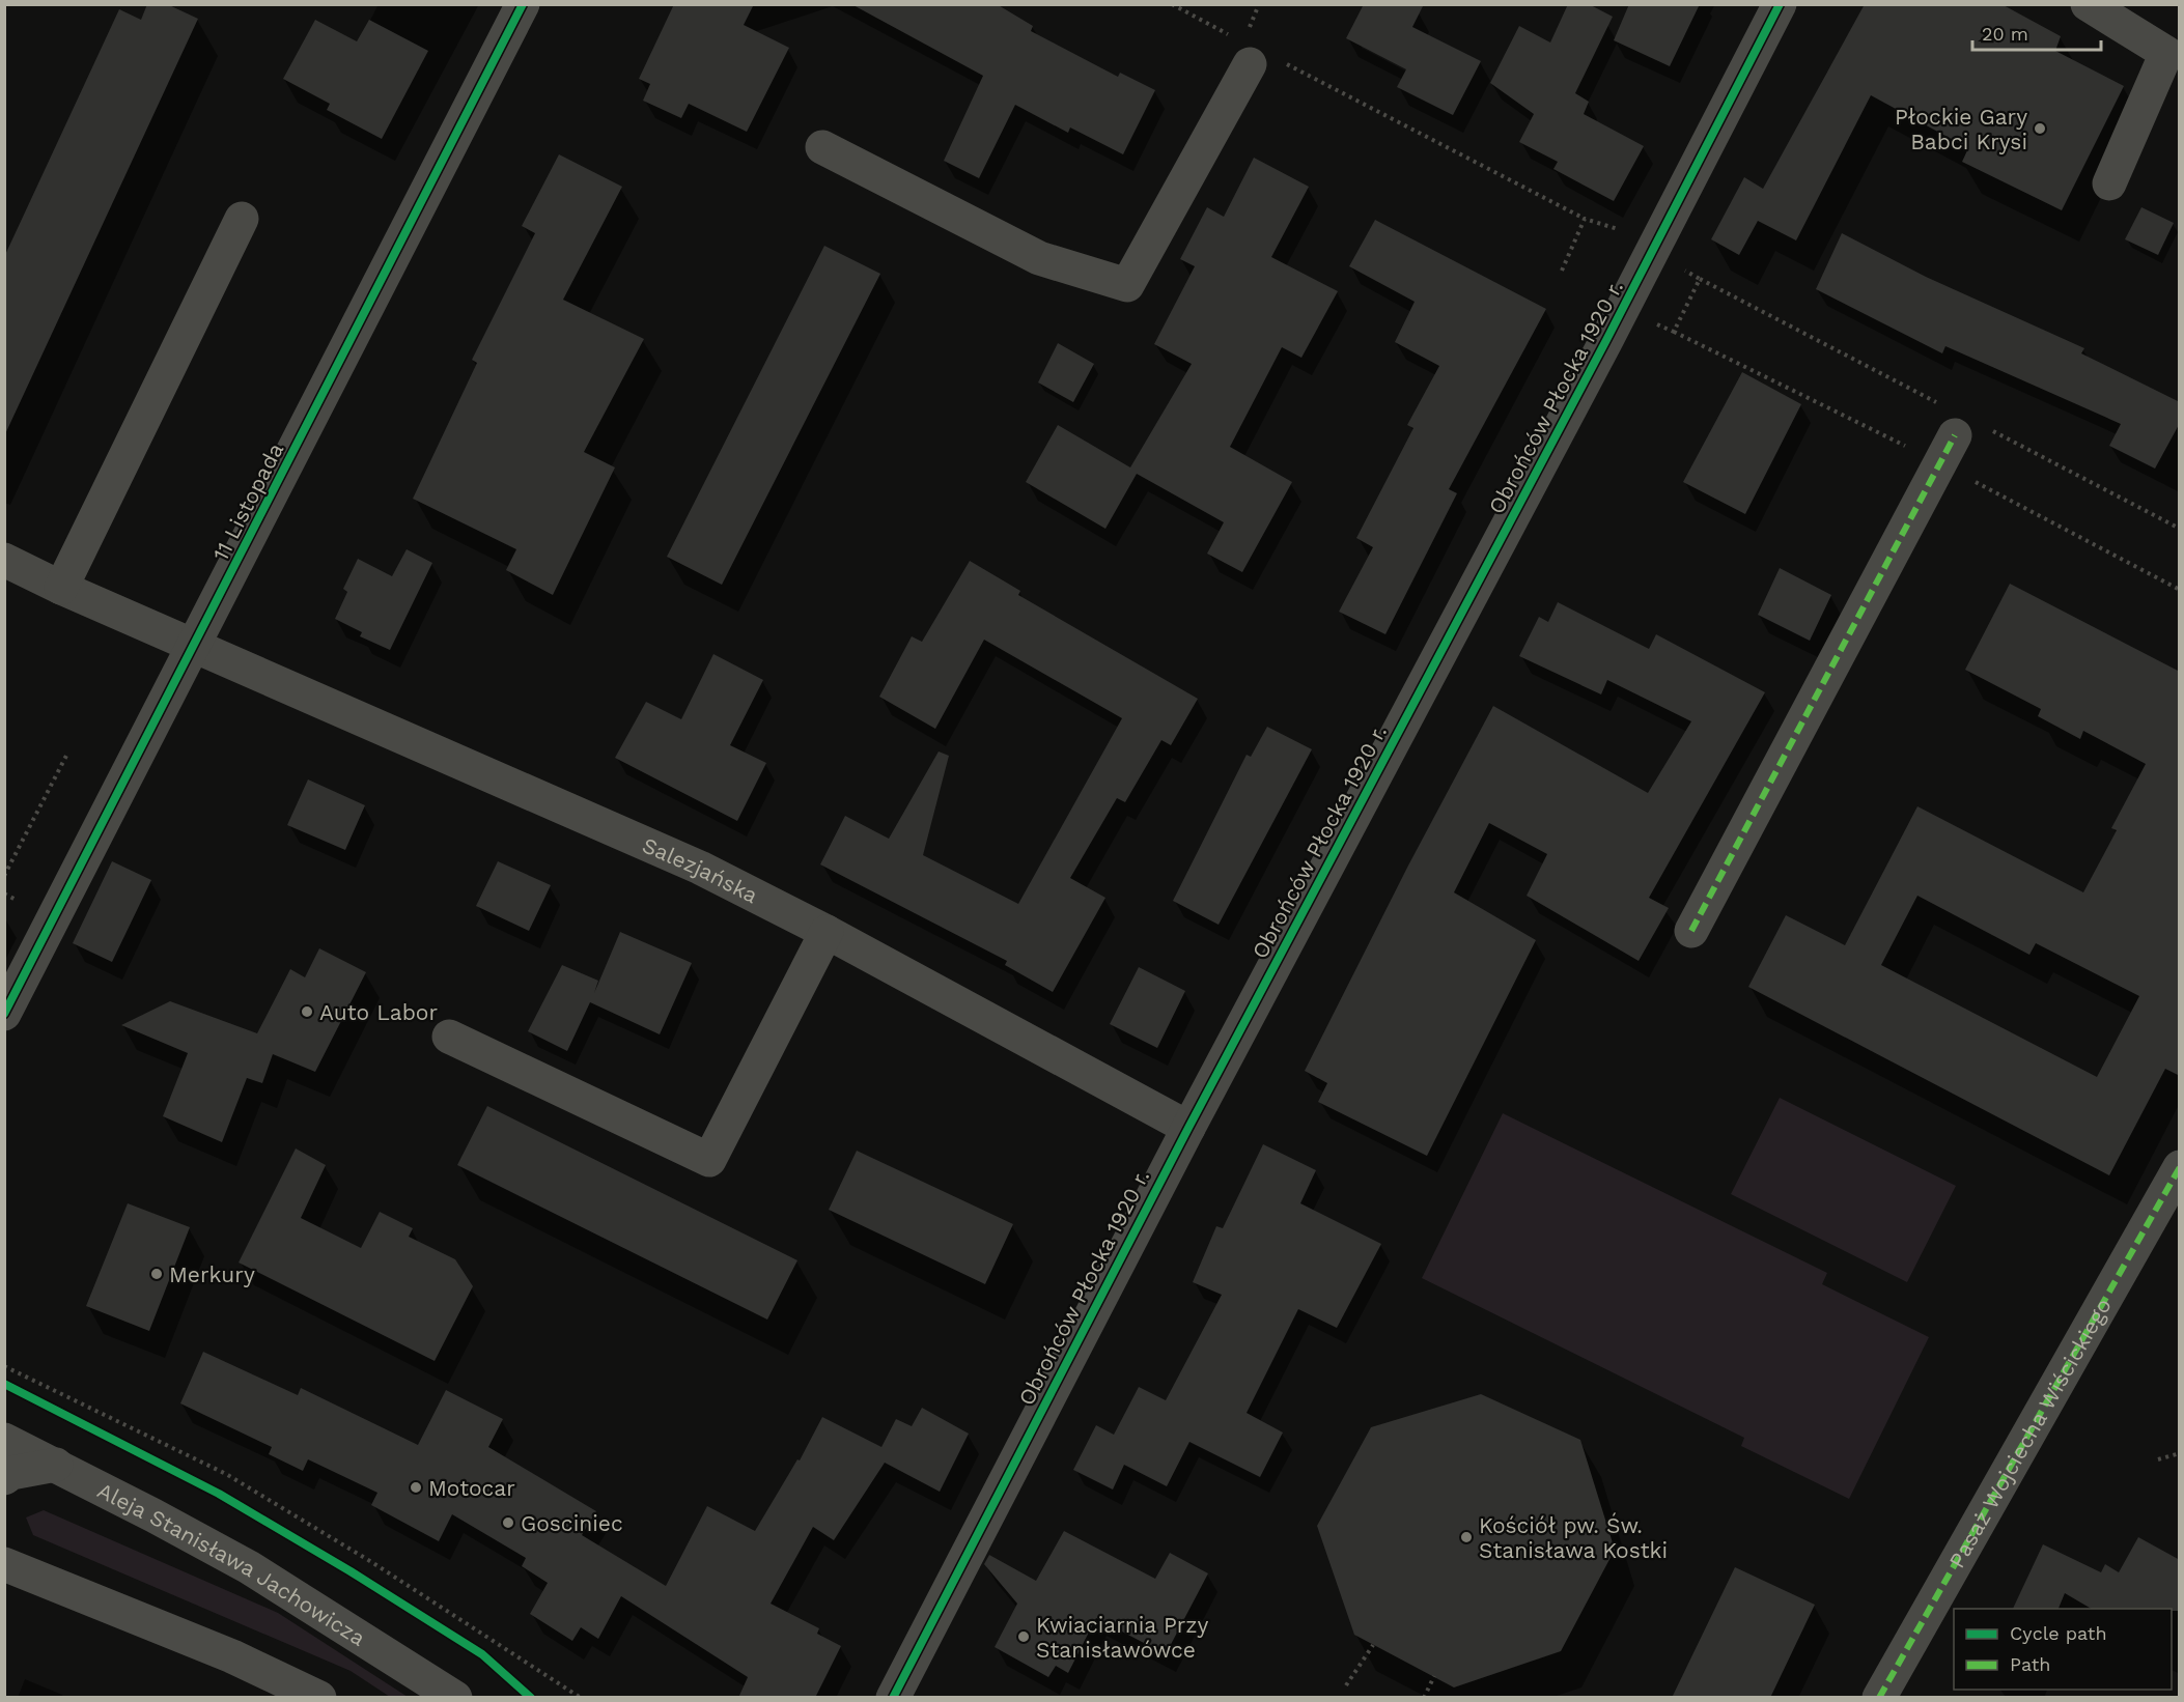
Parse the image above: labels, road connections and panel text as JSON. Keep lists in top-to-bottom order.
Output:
{
  "streets": {
    "main road": ["Aleja Stanisława Jachowicza"],
    "street": [
      "Obrońców Płocka 1920 r.",
      "11 Listopada",
      "Salezjańska",
      "Pasaż Wojciecha Wiścickiego"
    ]
  },
  "crossings": [
    ["Obrońców Płocka 1920 r.", "Salezjańska"],
    ["11 Listopada", "Salezjańska"]
  ],
  "places": [
    "Płockie Gary Babci Krysi",
    "Auto Labor",
    "Merkury",
    "Motocar",
    "Gosciniec",
    "Kościół pw. Św. Stanisława Kostki",
    "Kwiaciarnia Przy Stanisławówce"
  ],
  "legend": ["Cycle path", "Path"],
  "scale_bar": "20 m"
}
